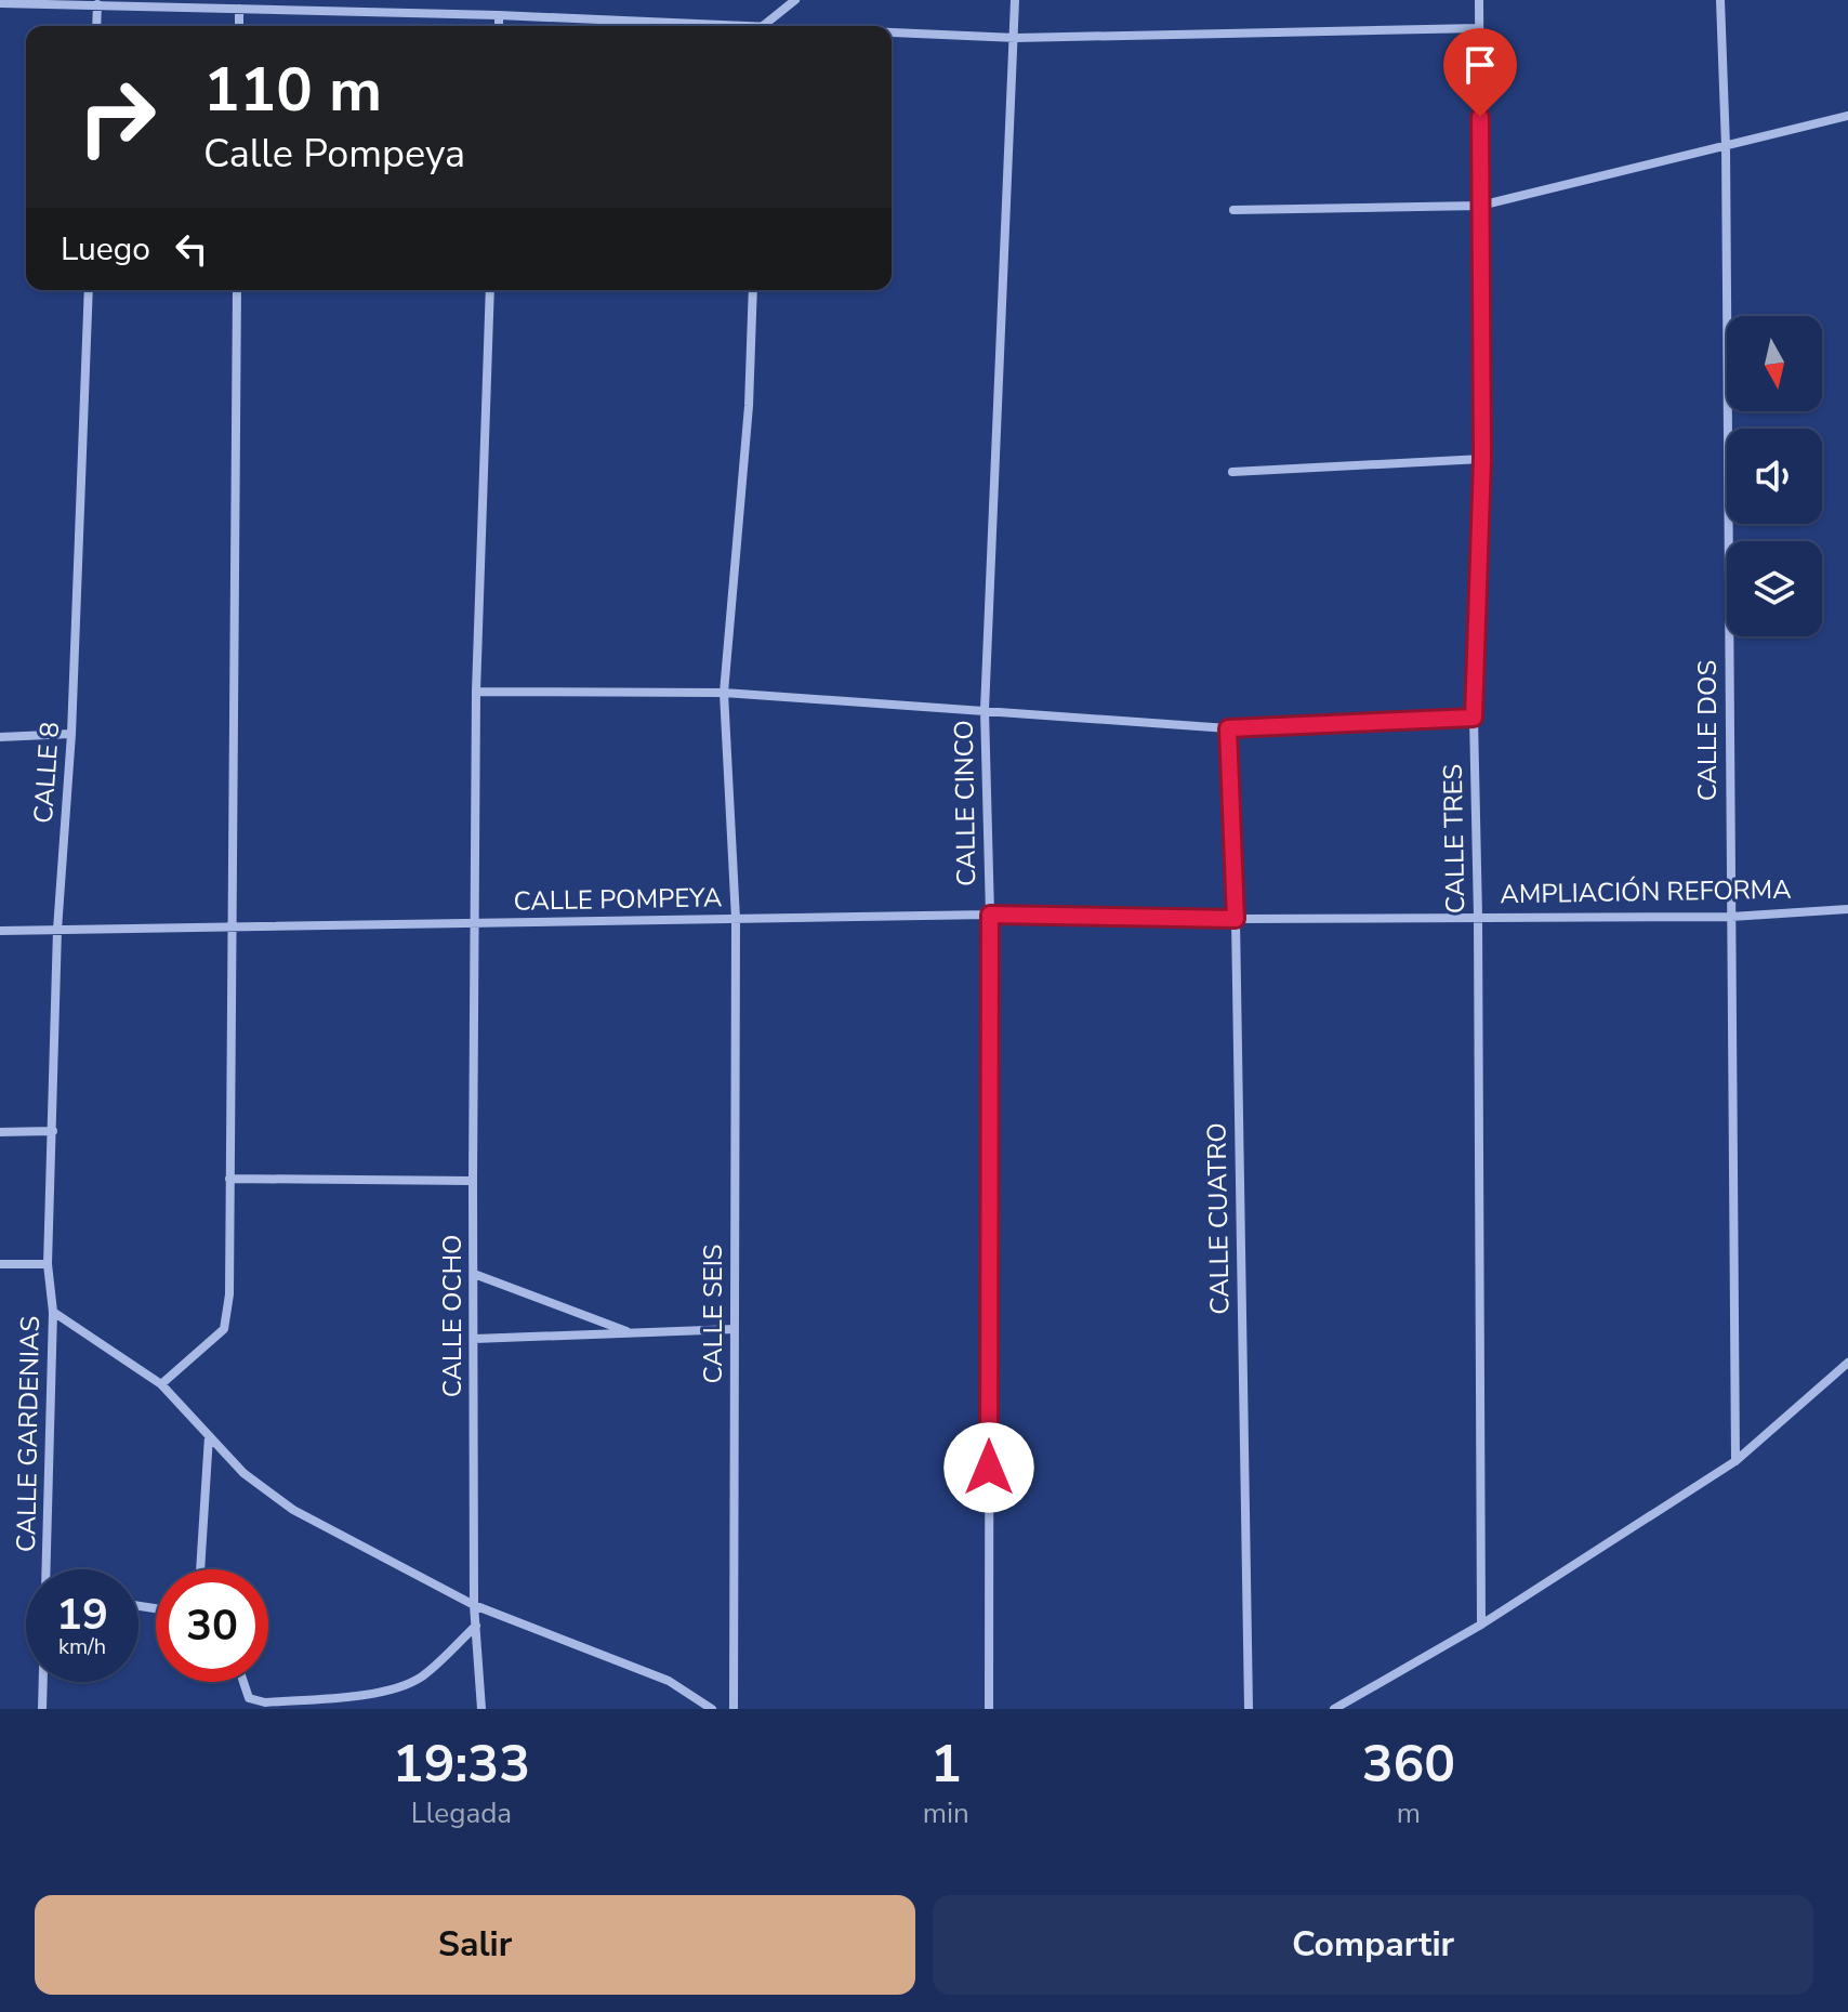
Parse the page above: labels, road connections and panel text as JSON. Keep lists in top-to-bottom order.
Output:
{
  "streets": {
    "street": [
      "CALLE DOS",
      "CALLE 8",
      "CALLE CINCO",
      "CALLE TRES",
      "AMPLIACIÓN REFORMA",
      "CALLE POMPEYA",
      "CALLE CUATRO",
      "CALLE SEIS",
      "CALLE OCHO",
      "CALLE GARDENIAS"
    ]
  },
  "crossings": [
    ["CALLE DOS", "AMPLIACIÓN REFORMA"],
    ["CALLE 8", "CALLE POMPEYA"],
    ["CALLE 8", "CALLE GARDENIAS"],
    ["CALLE CINCO", "CALLE POMPEYA"],
    ["CALLE TRES", "AMPLIACIÓN REFORMA"],
    ["AMPLIACIÓN REFORMA", "CALLE POMPEYA"],
    ["AMPLIACIÓN REFORMA", "CALLE CUATRO"],
    ["CALLE POMPEYA", "CALLE CUATRO"],
    ["CALLE POMPEYA", "CALLE SEIS"],
    ["CALLE POMPEYA", "CALLE OCHO"]
  ],
  "north": "bottom",
  "page": {
    "turn": ["110 m", "Calle Pompeya"],
    "then": "Luego",
    "speed": "19 km/h",
    "limit": "30",
    "eta": [
      "19:33",
      "Llegada",
      "1",
      "min",
      "360",
      "m"
    ],
    "buttons": ["Salir", "Compartir"]
  }
}
